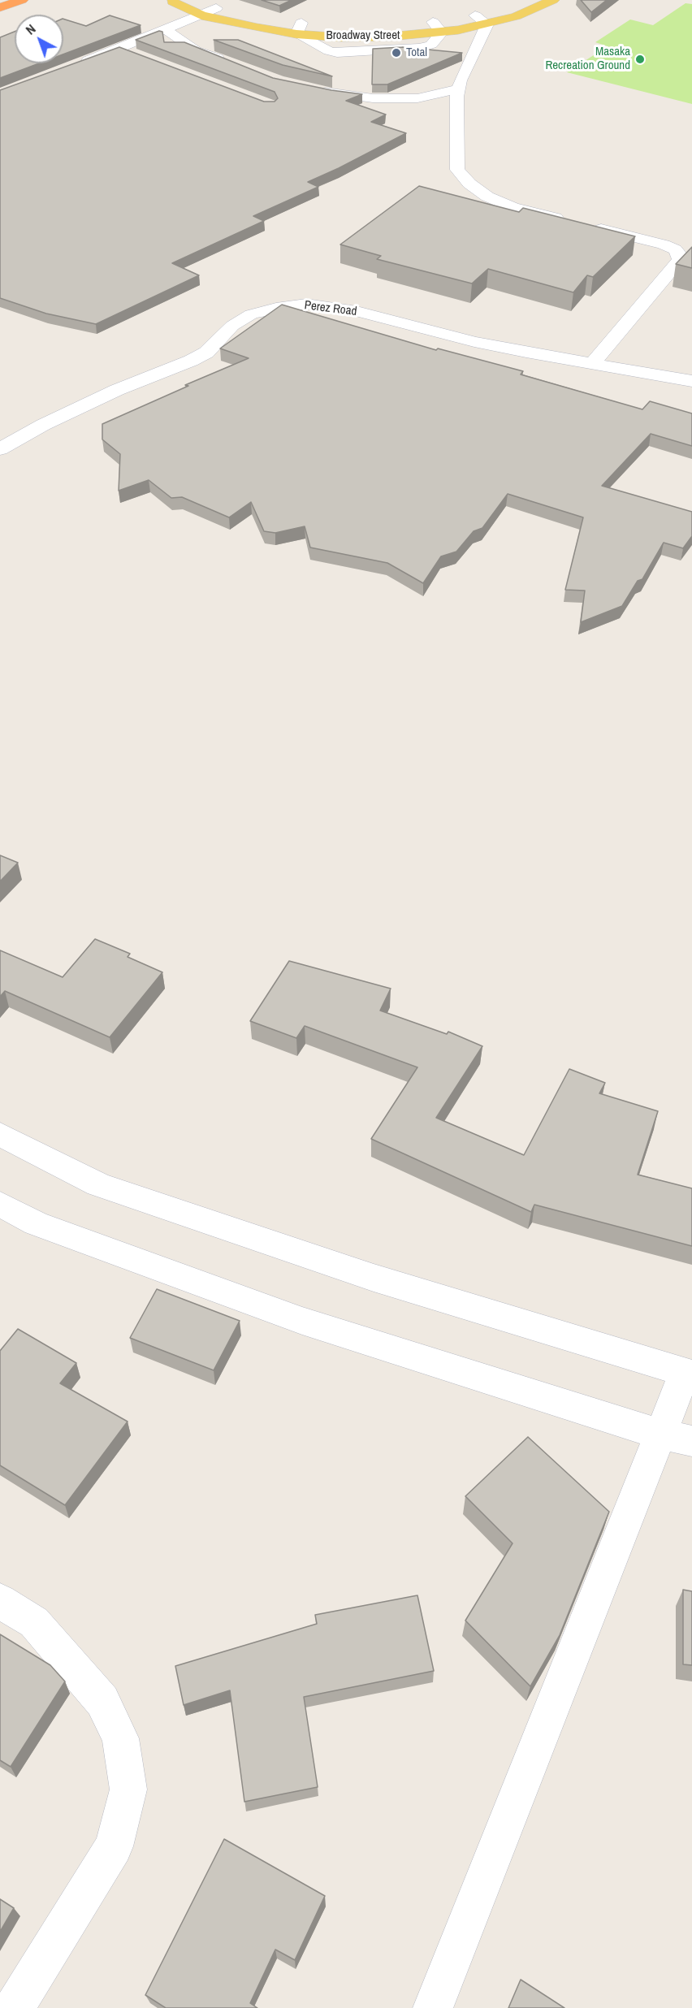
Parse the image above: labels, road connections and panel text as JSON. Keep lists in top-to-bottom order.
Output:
{
  "streets": {
    "main road": ["Broadway Street"],
    "street": ["Perez Road"]
  },
  "places": ["Total", "Masaka Recreation Ground"],
  "north": "top left"
}
